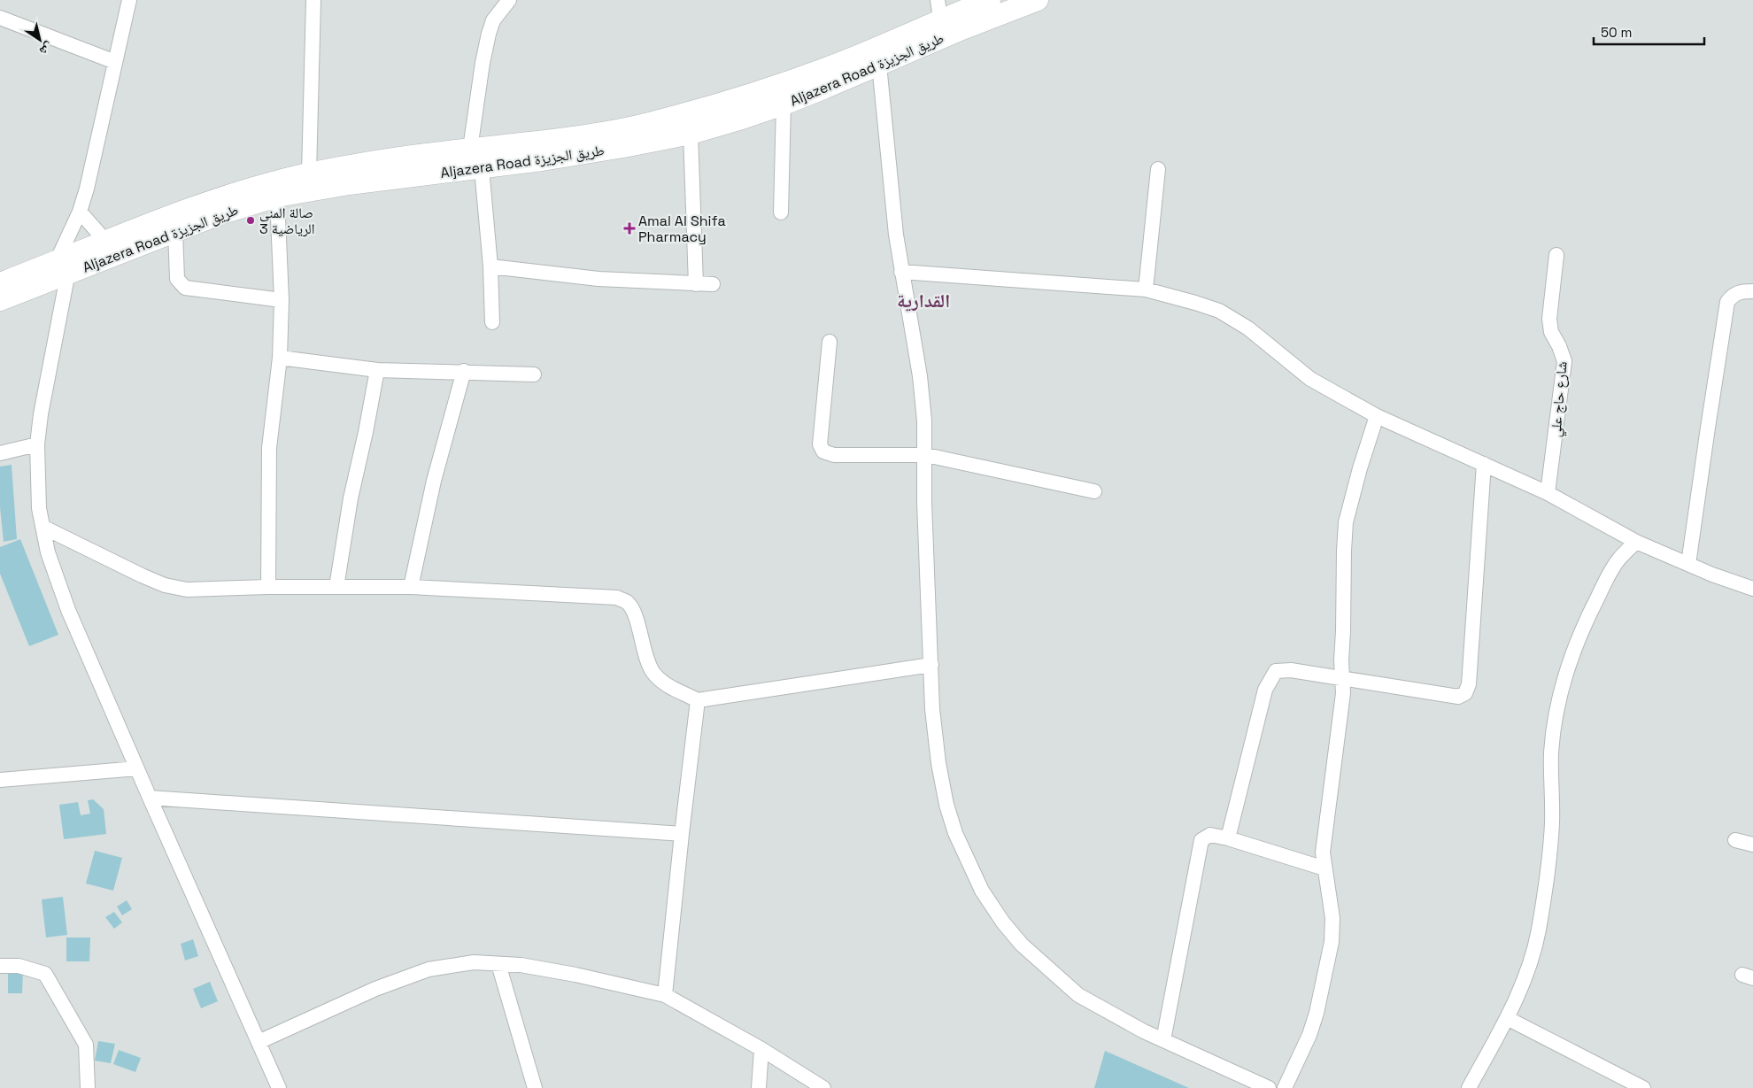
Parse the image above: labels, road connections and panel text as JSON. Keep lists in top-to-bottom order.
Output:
{
  "streets": {
    "main road": ["Aljazera Road طريق الجزيزة"],
    "street": ["شارع حاج علي"]
  },
  "districts": ["القدارية"],
  "places": {
    "other": ["صالة المنى الرياضية 3"],
    "health": ["Amal Al Shifa Pharmacy"]
  },
  "scale_bar": "50 m",
  "north": "bottom right"
}
